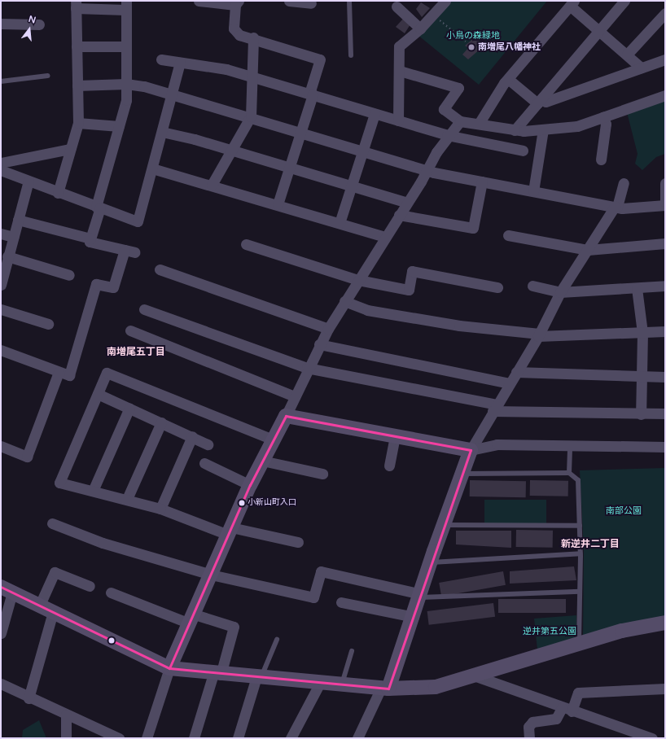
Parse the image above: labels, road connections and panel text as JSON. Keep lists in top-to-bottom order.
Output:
{
  "districts": ["南増尾五丁目", "新逆井二丁目"],
  "parks": ["小鳥の森緑地", "南部公園", "逆井第五公園"],
  "places": ["南増尾八幡神社", "小新山町入口"],
  "north": "top"
}
